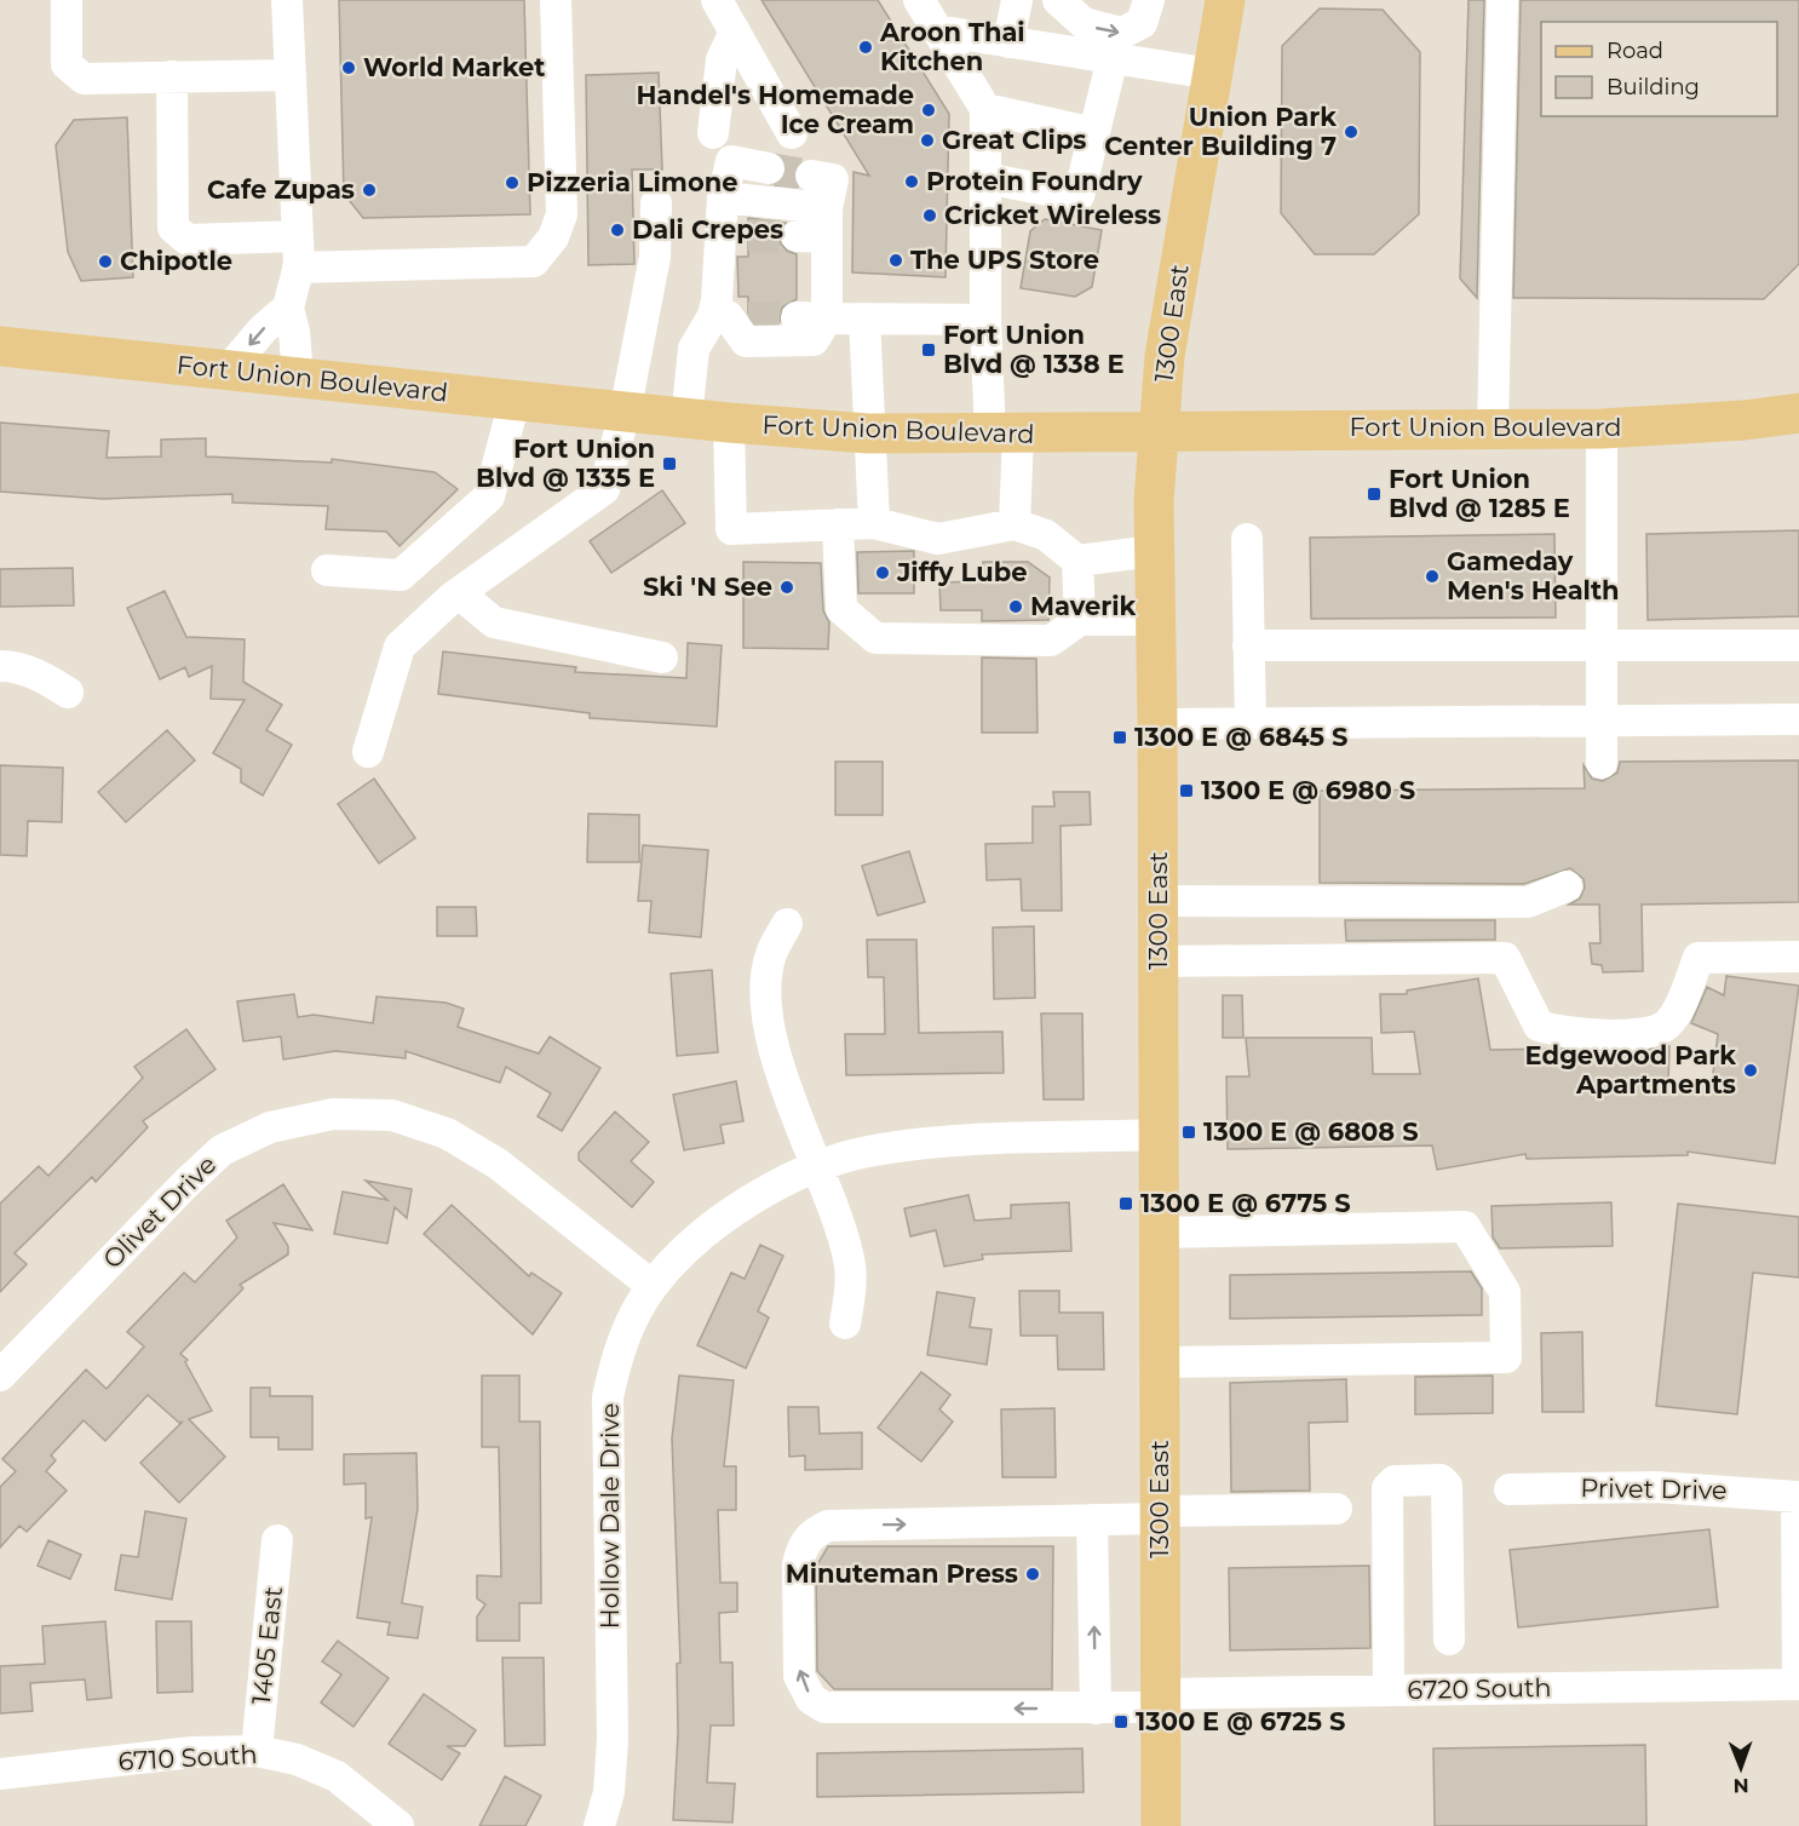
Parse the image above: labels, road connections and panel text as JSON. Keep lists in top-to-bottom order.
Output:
{
  "streets": {
    "main road": ["1300 East", "Fort Union Boulevard"],
    "street": [
      "Olivet Drive",
      "Privet Drive",
      "Hollow Dale Drive",
      "1405 East",
      "6720 South",
      "6710 South"
    ]
  },
  "crossings": [
    ["1300 East", "Fort Union Boulevard"],
    ["1300 East", "Hollow Dale Drive"],
    ["1300 East", "6720 South"],
    ["Olivet Drive", "Hollow Dale Drive"],
    ["Privet Drive", "6720 South"],
    ["1405 East", "6710 South"]
  ],
  "places": {
    "other": [
      "Aroon Thai Kitchen",
      "World Market",
      "Handel's Homemade Ice Cream",
      "Union Park Center Building 7",
      "Great Clips",
      "Protein Foundry",
      "Pizzeria Limone",
      "Cafe Zupas",
      "Cricket Wireless",
      "Dali Crepes",
      "The UPS Store",
      "Chipotle",
      "Jiffy Lube",
      "Gameday Men's Health",
      "Ski 'N See",
      "Maverik",
      "Edgewood Park Apartments",
      "Minuteman Press"
    ],
    "transit": [
      "Fort Union Blvd @ 1338 E",
      "Fort Union Blvd @ 1335 E",
      "Fort Union Blvd @ 1285 E",
      "1300 E @ 6845 S",
      "1300 E @ 6980 S",
      "1300 E @ 6808 S",
      "1300 E @ 6775 S",
      "1300 E @ 6725 S"
    ]
  },
  "legend": ["Road", "Building"],
  "north": "bottom"
}
